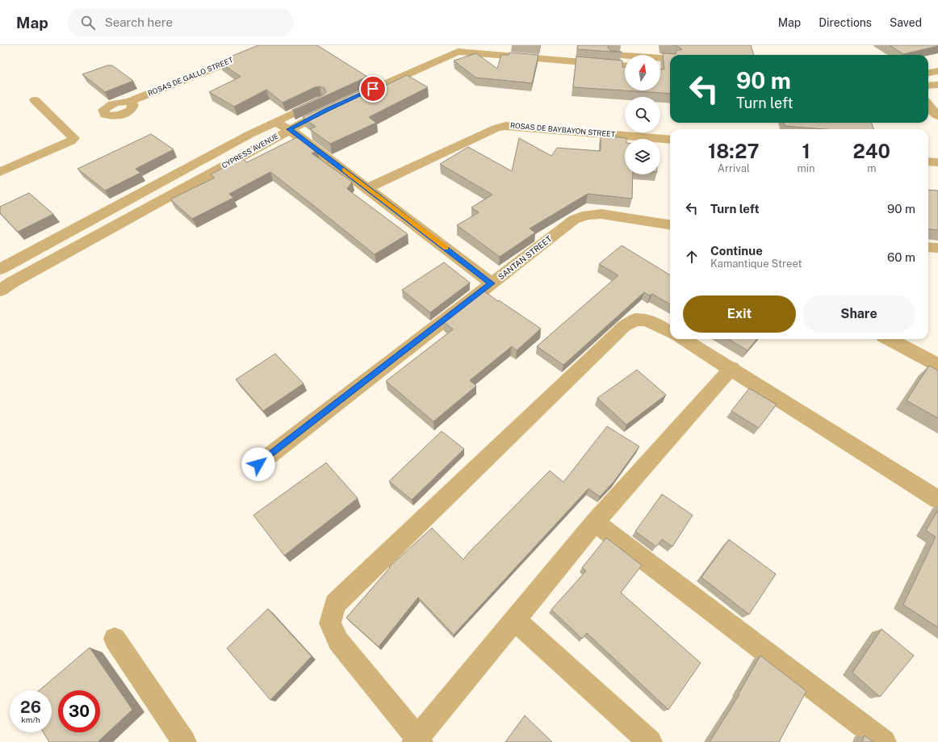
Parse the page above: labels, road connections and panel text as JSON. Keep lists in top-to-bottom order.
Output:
{
  "streets": {
    "street": [
      "ROSAS DE GALLO STREET",
      "ROSAS DE BAYBAYON STREET",
      "CYPRESS AVENUE",
      "SANTAN STREET"
    ]
  },
  "north": "top",
  "page": {
    "header": "Map",
    "search": "Search here",
    "nav": ["Map", "Directions", "Saved"],
    "turn": ["90 m", "Turn left"],
    "eta": [
      "18:27",
      "Arrival",
      "1",
      "min",
      "240",
      "m"
    ],
    "list": [
      {
        "name": "Turn left",
        "value": "90 m"
      },
      {
        "name": "Continue",
        "note": "Kamantique Street",
        "value": "60 m"
      }
    ],
    "buttons": ["Exit", "Share"],
    "speed": "26 km/h",
    "limit": "30"
  }
}
